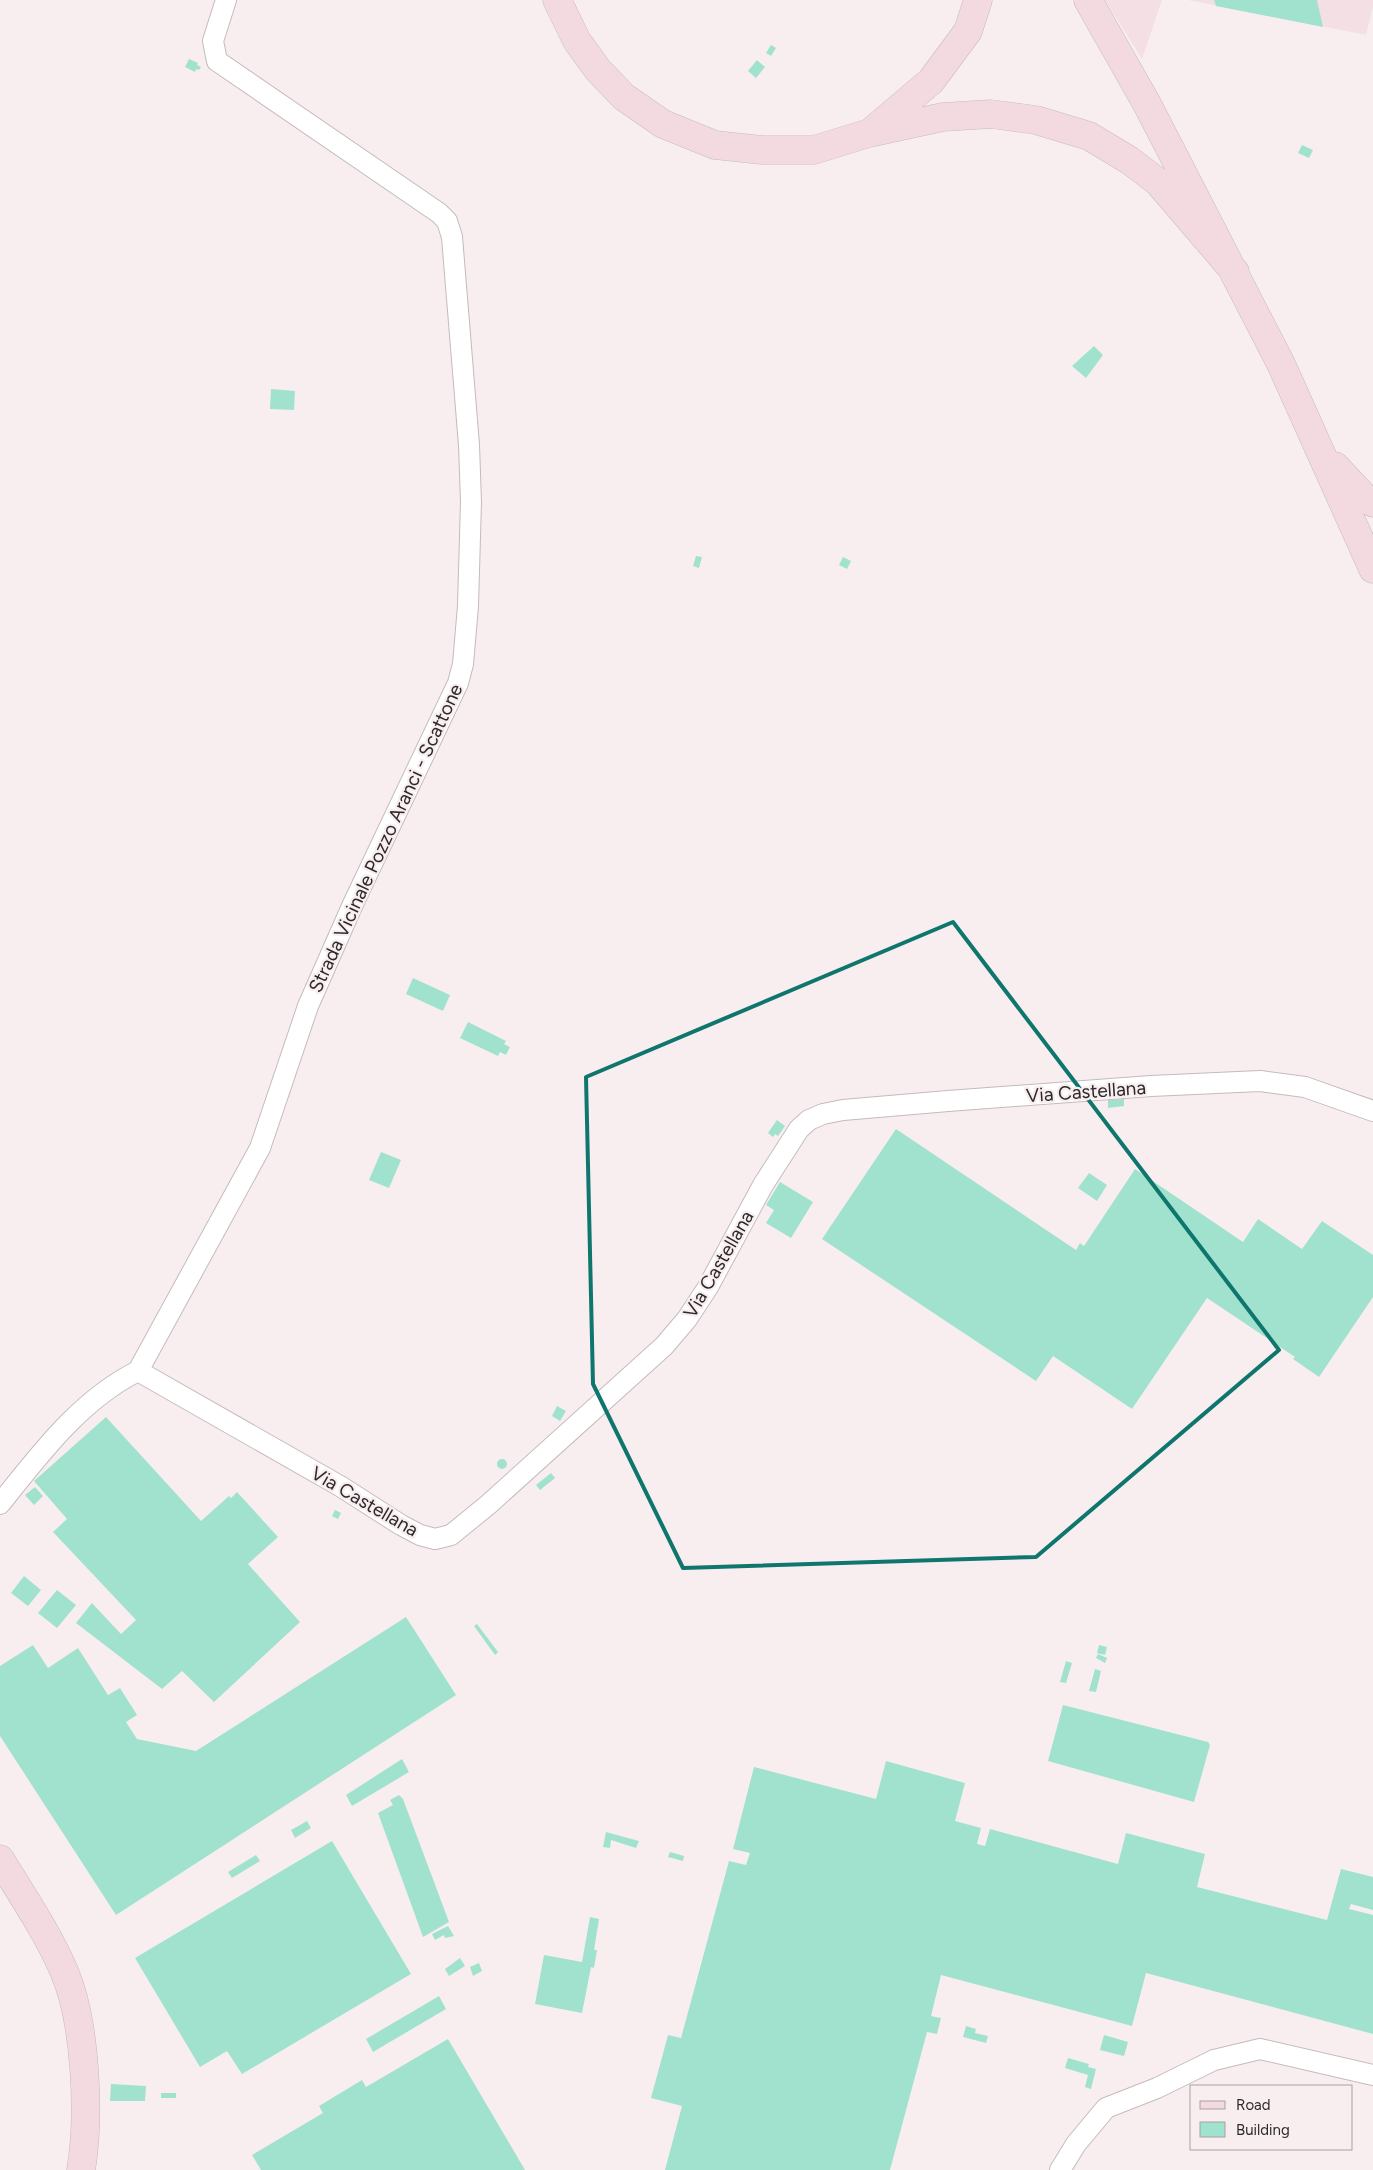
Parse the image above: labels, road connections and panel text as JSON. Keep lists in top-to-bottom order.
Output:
{
  "streets": {
    "street": ["Strada Vicinale Pozzo Aranci - Scattone", "Via Castellana"]
  },
  "crossings": [
    ["Strada Vicinale Pozzo Aranci - Scattone", "Via Castellana"]
  ],
  "legend": ["Road", "Building"]
}
